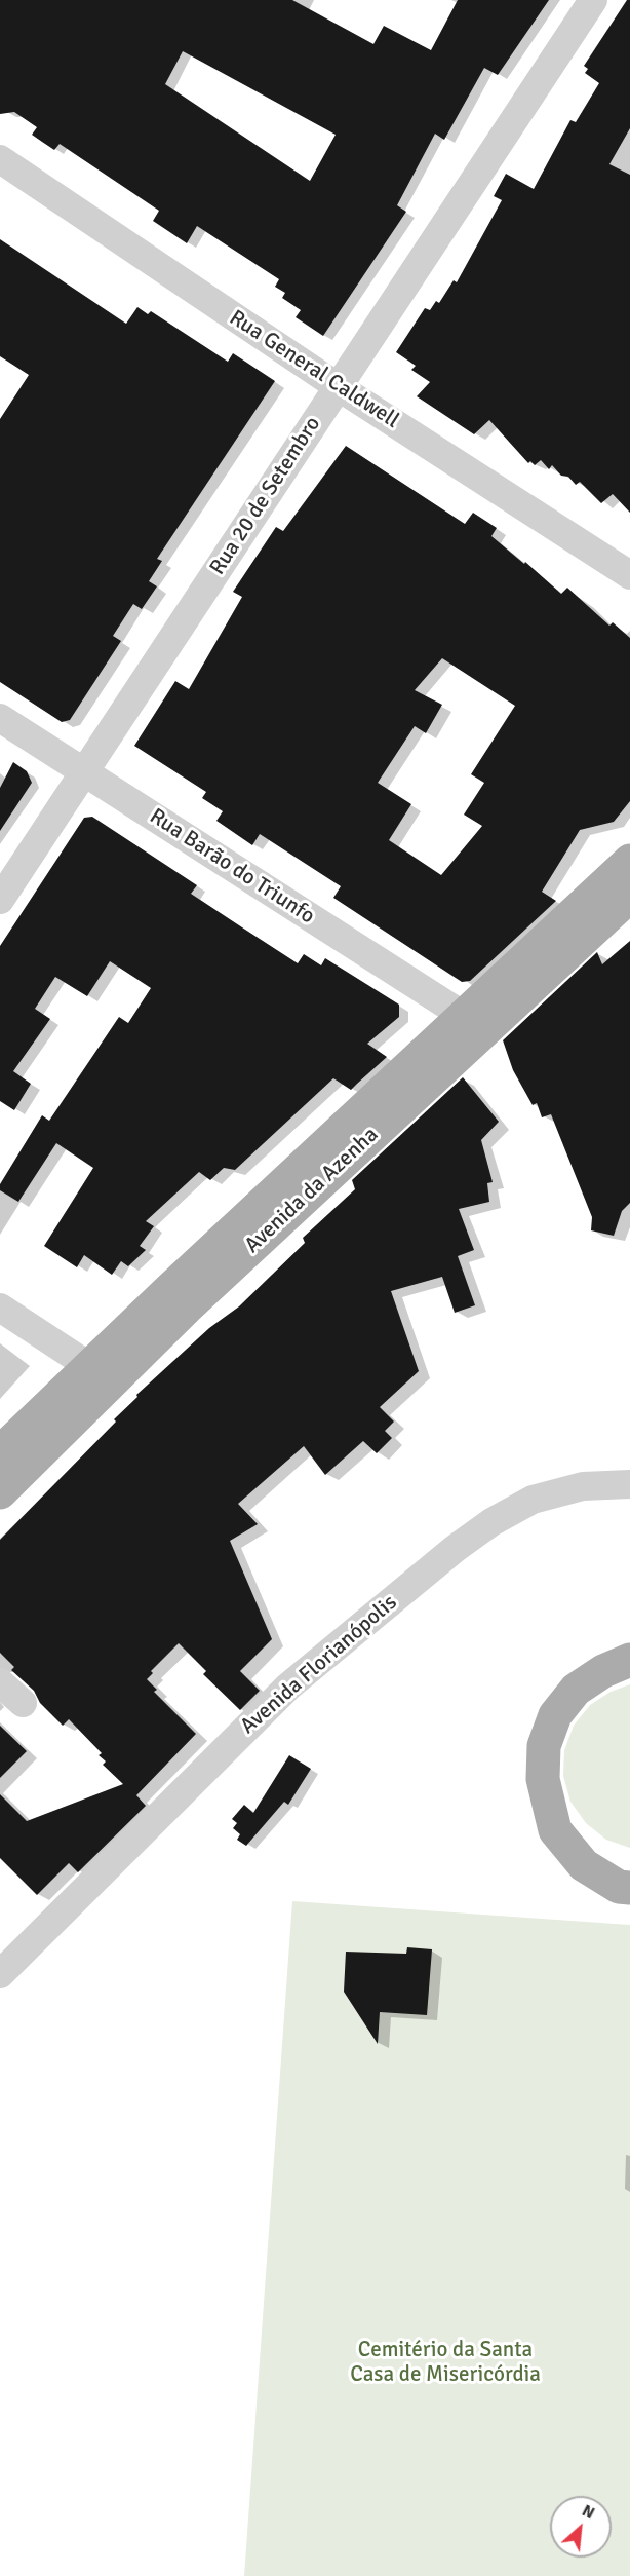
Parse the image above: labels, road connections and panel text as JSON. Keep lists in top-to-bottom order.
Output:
{
  "streets": {
    "main road": ["Avenida da Azenha"],
    "street": [
      "Rua General Caldwell",
      "Rua 20 de Setembro",
      "Rua Barão do Triunfo",
      "Avenida Florianópolis"
    ]
  },
  "crossings": [
    ["Rua General Caldwell", "Rua 20 de Setembro"],
    ["Rua 20 de Setembro", "Rua Barão do Triunfo"],
    ["Rua Barão do Triunfo", "Avenida da Azenha"]
  ],
  "parks": ["Cemitério da Santa Casa de Misericórdia"],
  "north": "top right"
}
